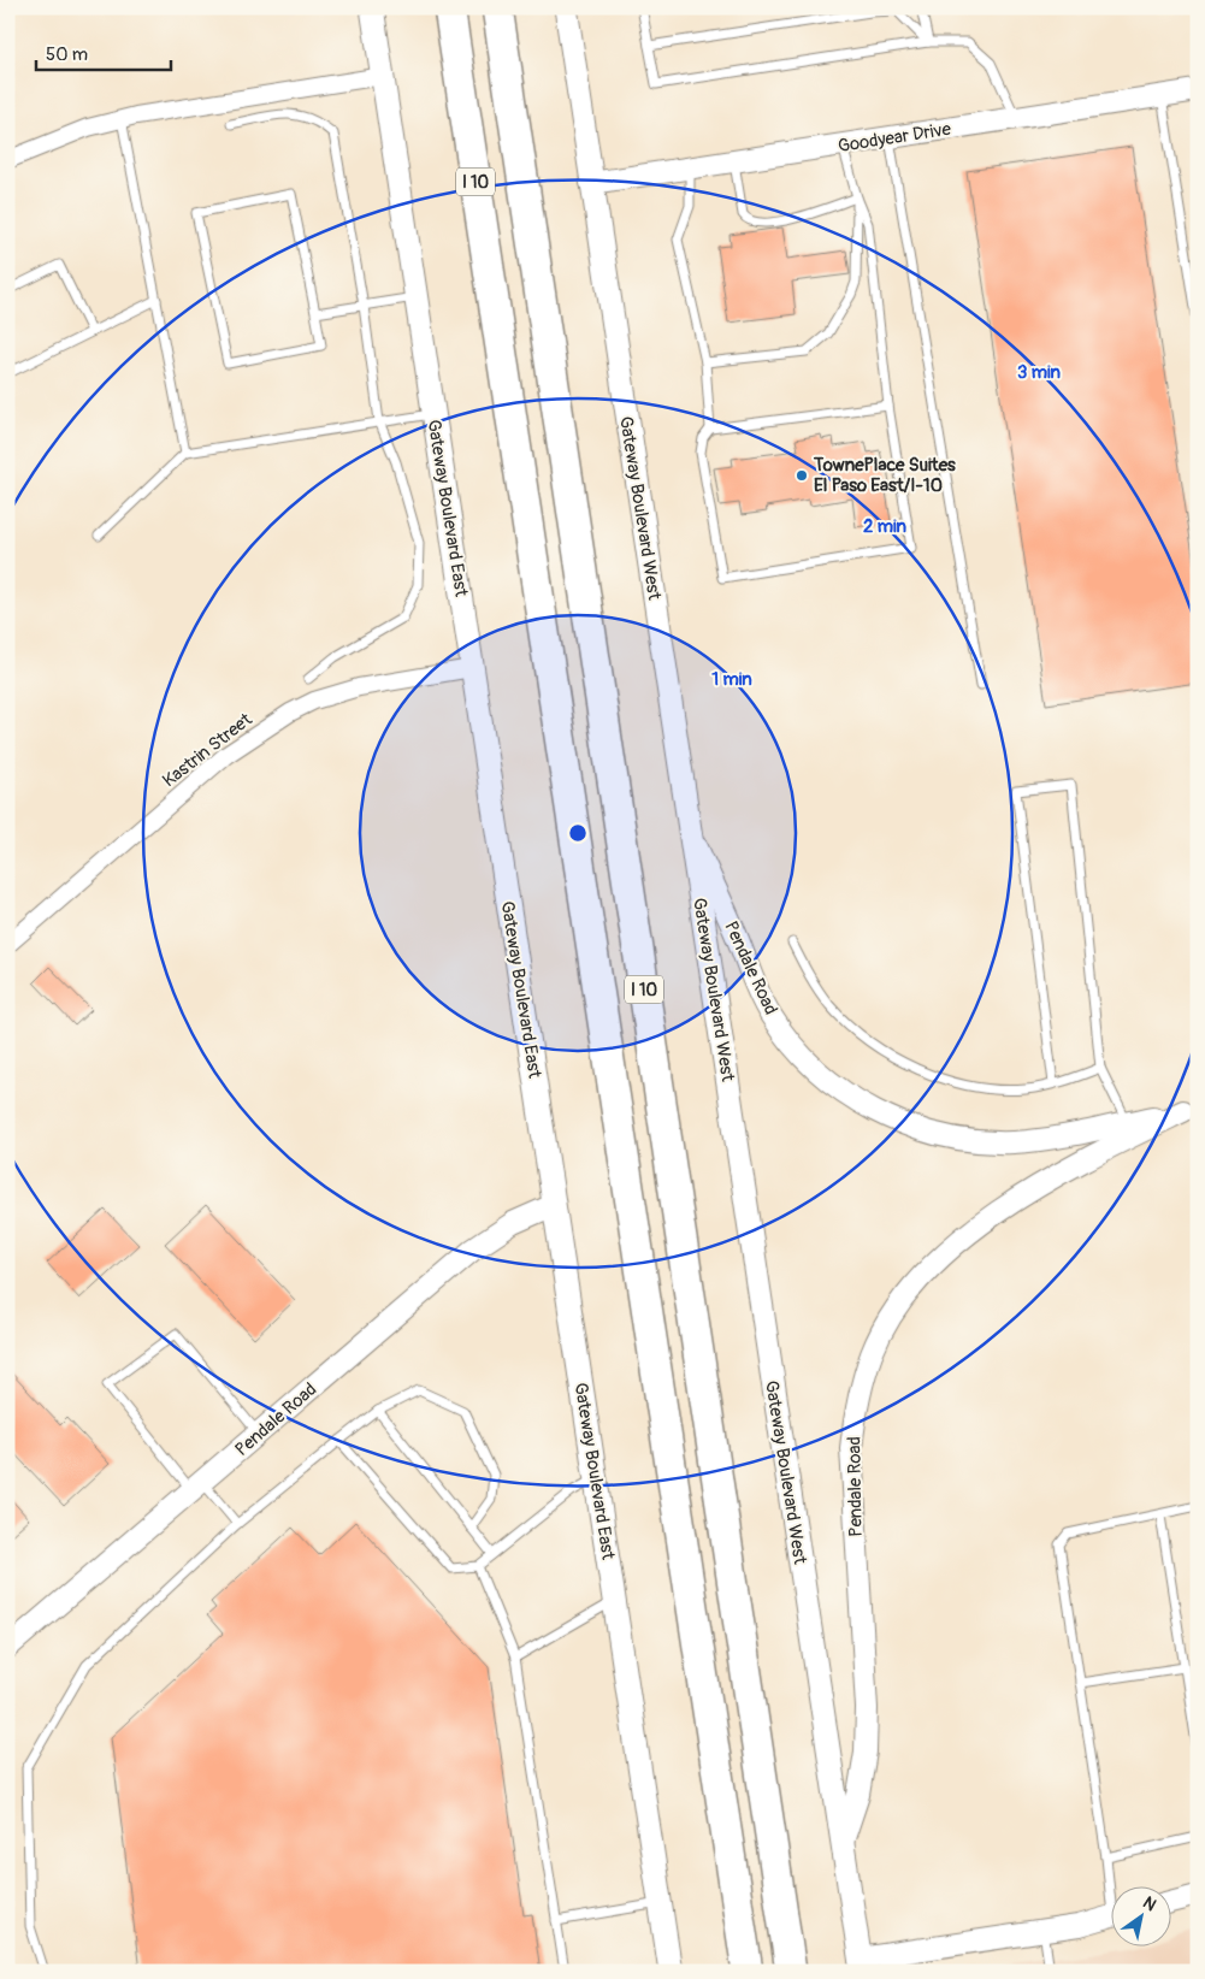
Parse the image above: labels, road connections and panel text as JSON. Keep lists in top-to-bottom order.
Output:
{
  "streets": {
    "highway": ["I 10"],
    "main road": ["Gateway Boulevard East", "Gateway Boulevard West"],
    "street": ["Goodyear Drive", "Kastrin Street", "Pendale Road"]
  },
  "crossings": [
    ["Goodyear Drive", "Gateway Boulevard West"],
    ["Gateway Boulevard East", "Kastrin Street"],
    ["Gateway Boulevard East", "Pendale Road"],
    ["Gateway Boulevard West", "Pendale Road"]
  ],
  "places": ["TownePlace Suites El Paso East/I-10"],
  "scale_bar": "50 m",
  "north": "top right",
  "rings": ["3 min", "2 min", "1 min"]
}
